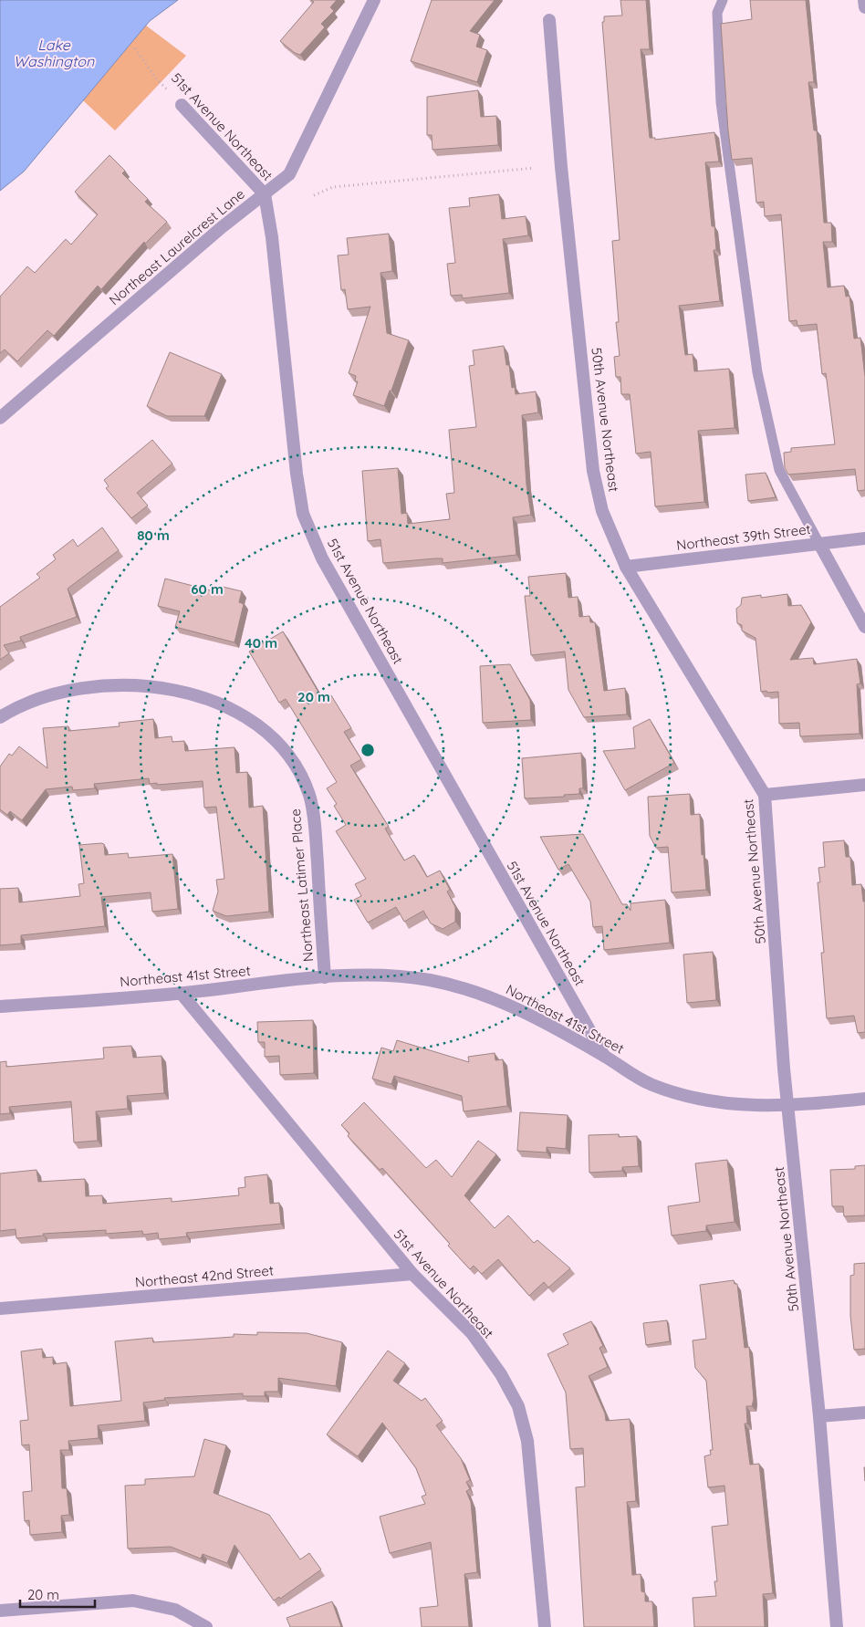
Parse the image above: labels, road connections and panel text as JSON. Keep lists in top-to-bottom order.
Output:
{
  "streets": {
    "street": [
      "51st Avenue Northeast",
      "Northeast Laurelcrest Lane",
      "50th Avenue Northeast",
      "Northeast 39th Street",
      "Northeast Latimer Place",
      "Northeast 41st Street",
      "Northeast 42nd Street"
    ]
  },
  "crossings": [
    ["51st Avenue Northeast", "Northeast Laurelcrest Lane"],
    ["51st Avenue Northeast", "Northeast 41st Street"],
    ["51st Avenue Northeast", "Northeast 42nd Street"],
    ["50th Avenue Northeast", "Northeast 39th Street"],
    ["50th Avenue Northeast", "Northeast 41st Street"],
    ["Northeast Latimer Place", "Northeast 41st Street"]
  ],
  "water": ["Lake Washington"],
  "scale_bar": "20 m",
  "rings": [
    "80 m",
    "60 m",
    "40 m",
    "20 m"
  ]
}
